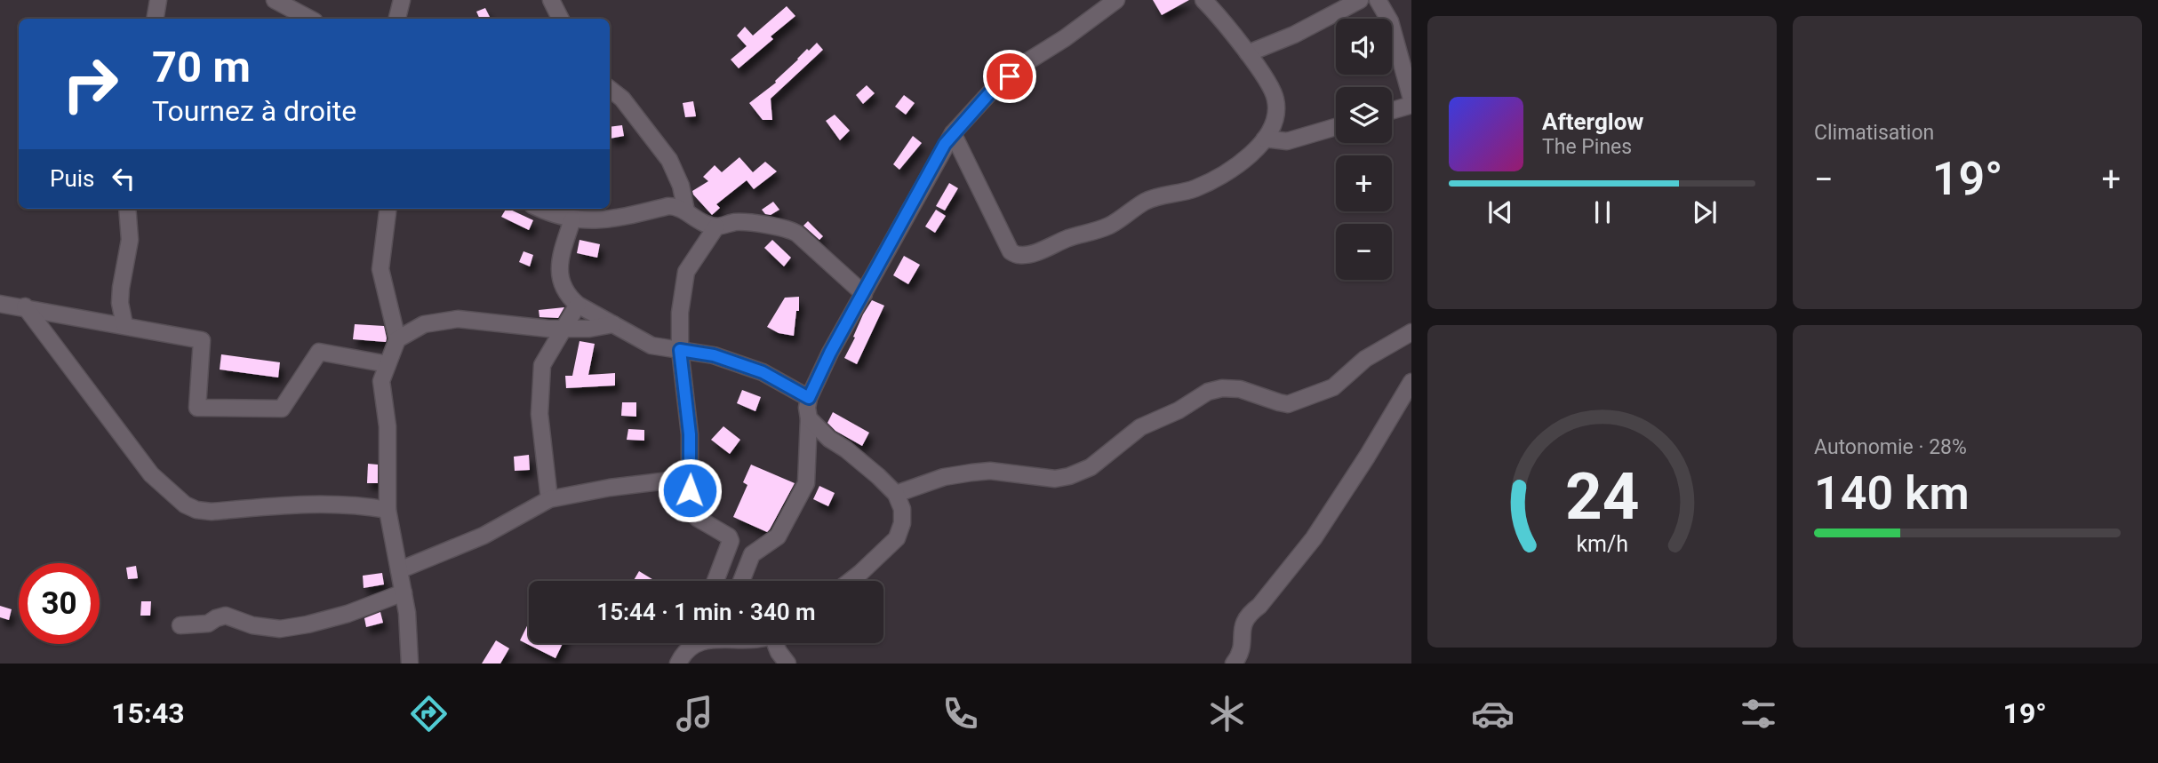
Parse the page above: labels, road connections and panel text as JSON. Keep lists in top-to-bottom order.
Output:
{
  "page": {
    "tile": [
      "Climatisation",
      ["Autonomie · 28%", "140 km"]
    ],
    "map_buttons": ["+", "−"],
    "turn": ["70 m", "Tournez à droite"],
    "song": ["Afterglow", "The Pines"],
    "then": "Puis",
    "heat": ["−", "19°", "+"],
    "limit": "30",
    "trip": "15:44 · 1 min · 340 m",
    "tabs": ["15:43", "19°"],
    "gauge": ["24", "km/h"]
  }
}
